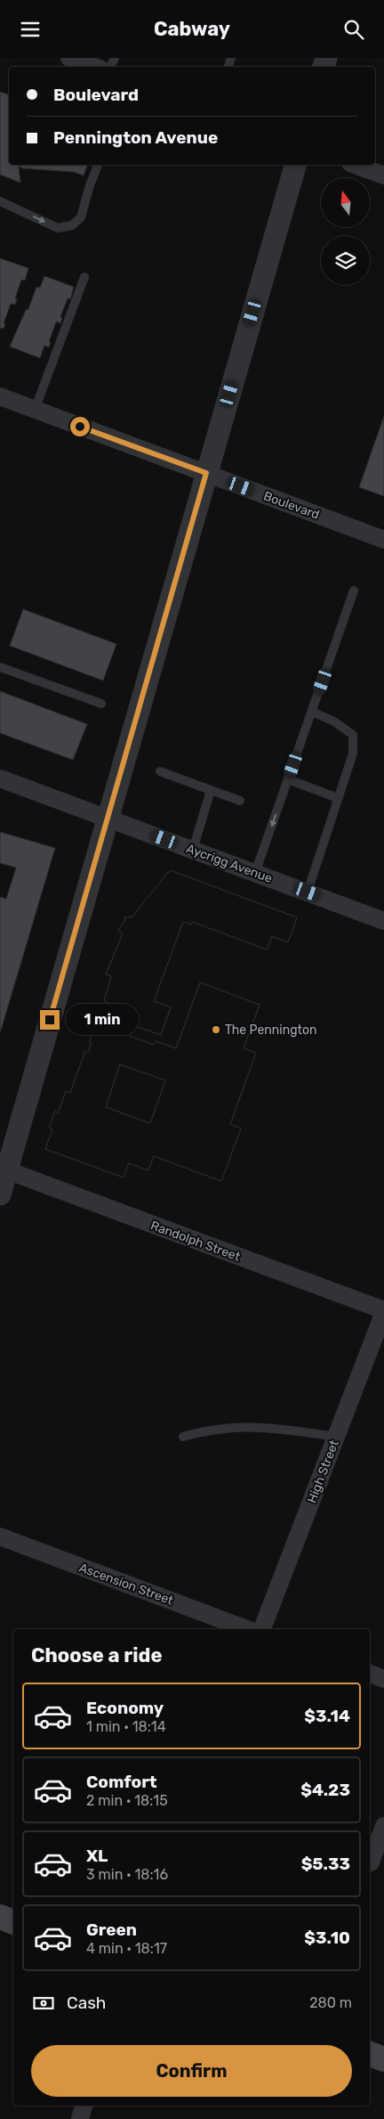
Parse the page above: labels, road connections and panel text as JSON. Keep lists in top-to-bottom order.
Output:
{
  "streets": {
    "street": [
      "Boulevard",
      "Aycrigg Avenue",
      "Randolph Street",
      "High Street",
      "Ascension Street"
    ]
  },
  "crossings": [
    ["Randolph Street", "High Street"]
  ],
  "places": ["The Pennington"],
  "north": "top",
  "page": {
    "header": "Cabway",
    "banner": ["Boulevard", "Pennington Avenue"],
    "bubble": "1 min",
    "heading": "Choose a ride",
    "list": [
      {
        "name": "Economy",
        "note": "1 min · 18:14",
        "value": "$3.14"
      },
      {
        "name": "Comfort",
        "note": "2 min · 18:15",
        "value": "$4.23"
      },
      {
        "name": "XL",
        "note": "3 min · 18:16",
        "value": "$5.33"
      },
      {
        "name": "Green",
        "note": "4 min · 18:17",
        "value": "$3.10"
      }
    ],
    "pay": ["Cash", "280 m"],
    "buttons": "Confirm"
  }
}
